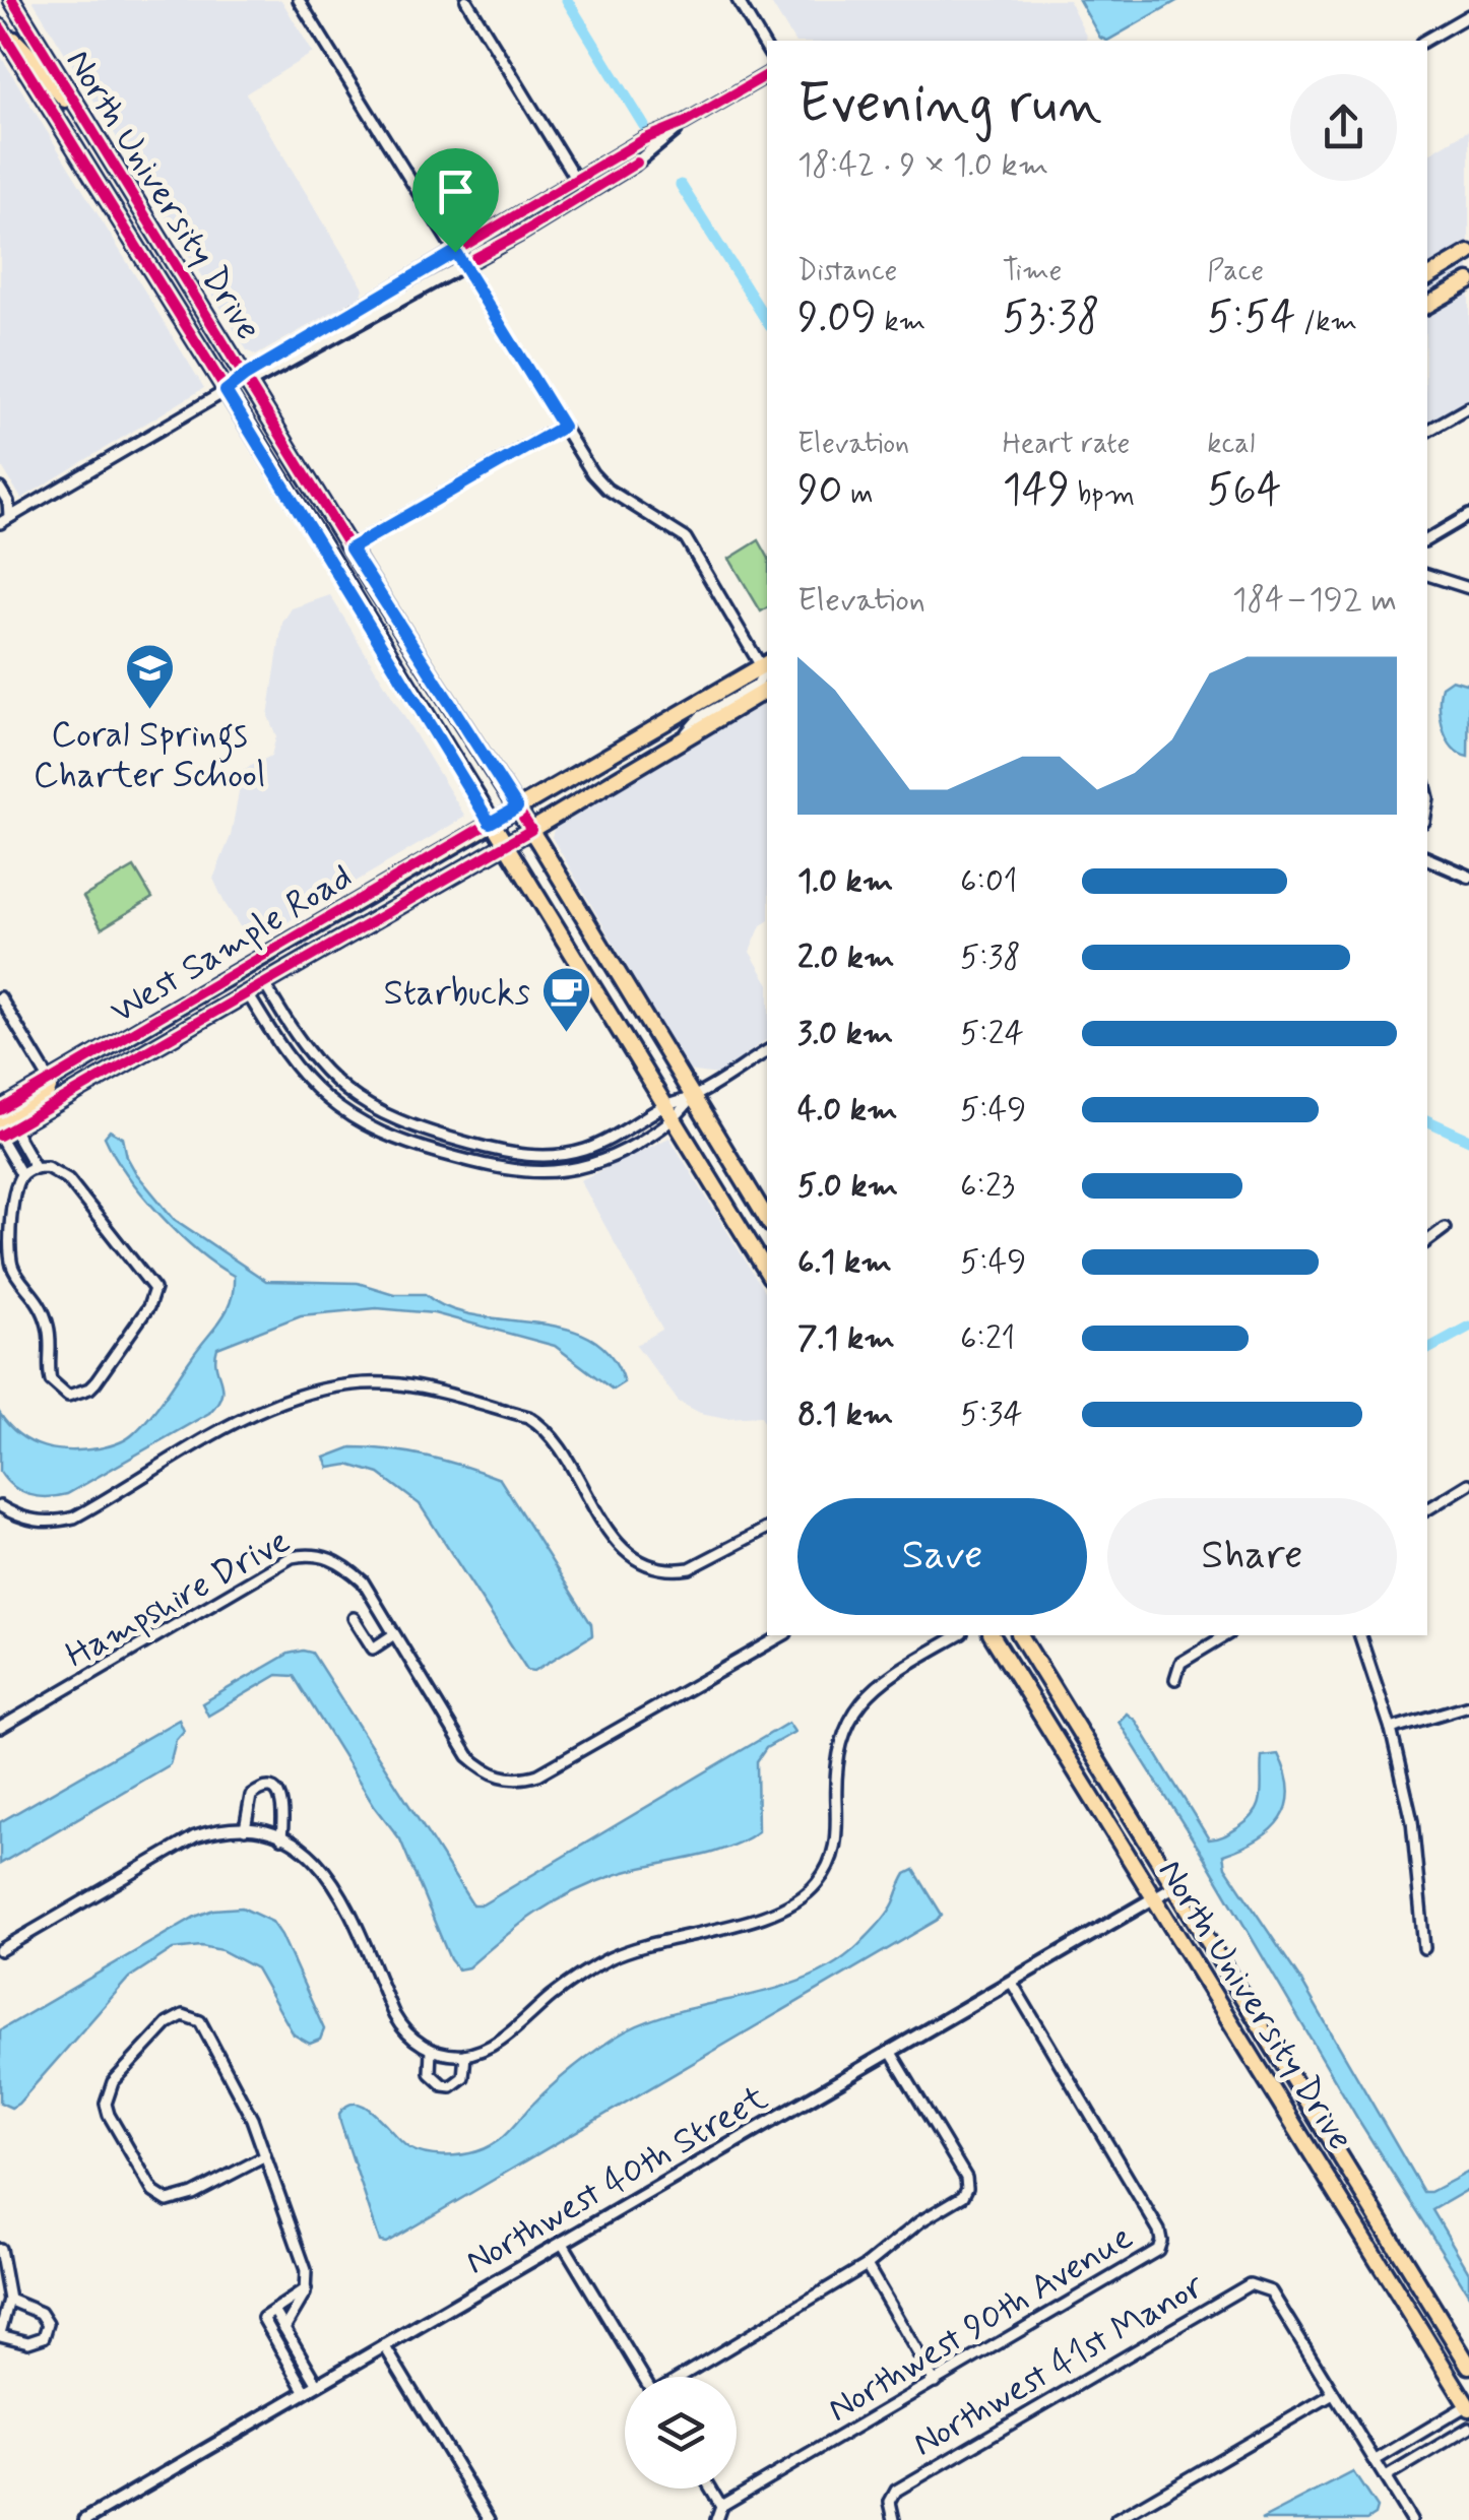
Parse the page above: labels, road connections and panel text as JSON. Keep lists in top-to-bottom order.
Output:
{
  "streets": {
    "main road": ["North University Drive", "West Sample Road"],
    "street": [
      "Hampshire Drive",
      "Northwest 40th Street",
      "Northwest 90th Avenue",
      "Northwest 41st Manor"
    ]
  },
  "crossings": [
    ["North University Drive", "West Sample Road"],
    ["North University Drive", "Northwest 40th Street"],
    ["Northwest 40th Street", "Northwest 90th Avenue"]
  ],
  "places": {
    "school or university": ["Coral Springs Charter School"],
    "cafe": ["Starbucks"]
  },
  "page": {
    "heading": ["Evening run", "18:42 · 9 × 1.0 km"],
    "stats": [
      ["Distance", "9.09 km"],
      ["Time", "53:38"],
      ["Pace", "5:54 /km"],
      ["Elevation", "90 m"],
      ["Heart rate", "149 bpm"],
      ["kcal", "564"]
    ],
    "chart": ["Elevation", "184–192 m"],
    "list": [
      {
        "name": "1.0 km",
        "note": "6:01"
      },
      {
        "name": "2.0 km",
        "note": "5:38"
      },
      {
        "name": "3.0 km",
        "note": "5:24"
      },
      {
        "name": "4.0 km",
        "note": "5:49"
      },
      {
        "name": "5.0 km",
        "note": "6:23"
      },
      {
        "name": "6.1 km",
        "note": "5:49"
      },
      {
        "name": "7.1 km",
        "note": "6:21"
      },
      {
        "name": "8.1 km",
        "note": "5:34"
      }
    ],
    "buttons": ["Save", "Share"]
  }
}
